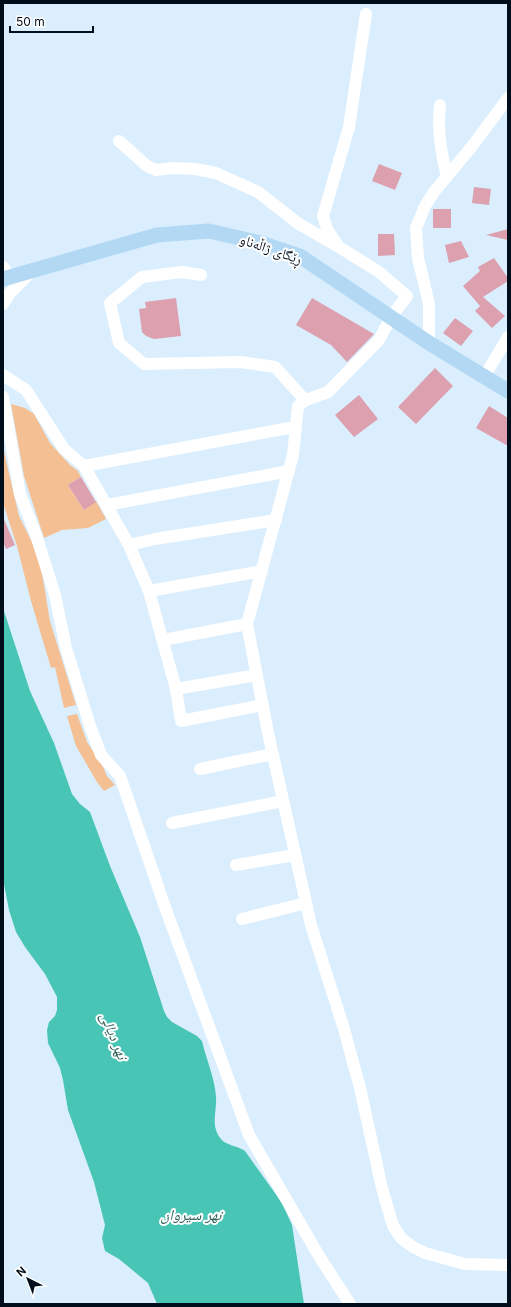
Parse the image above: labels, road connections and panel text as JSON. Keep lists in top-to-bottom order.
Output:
{
  "streets": {
    "main road": ["ڕێگای ژاڵەناو"]
  },
  "water": ["نهر ديالى", "نهر سیروان"],
  "scale_bar": "50 m",
  "north": "top left"
}
